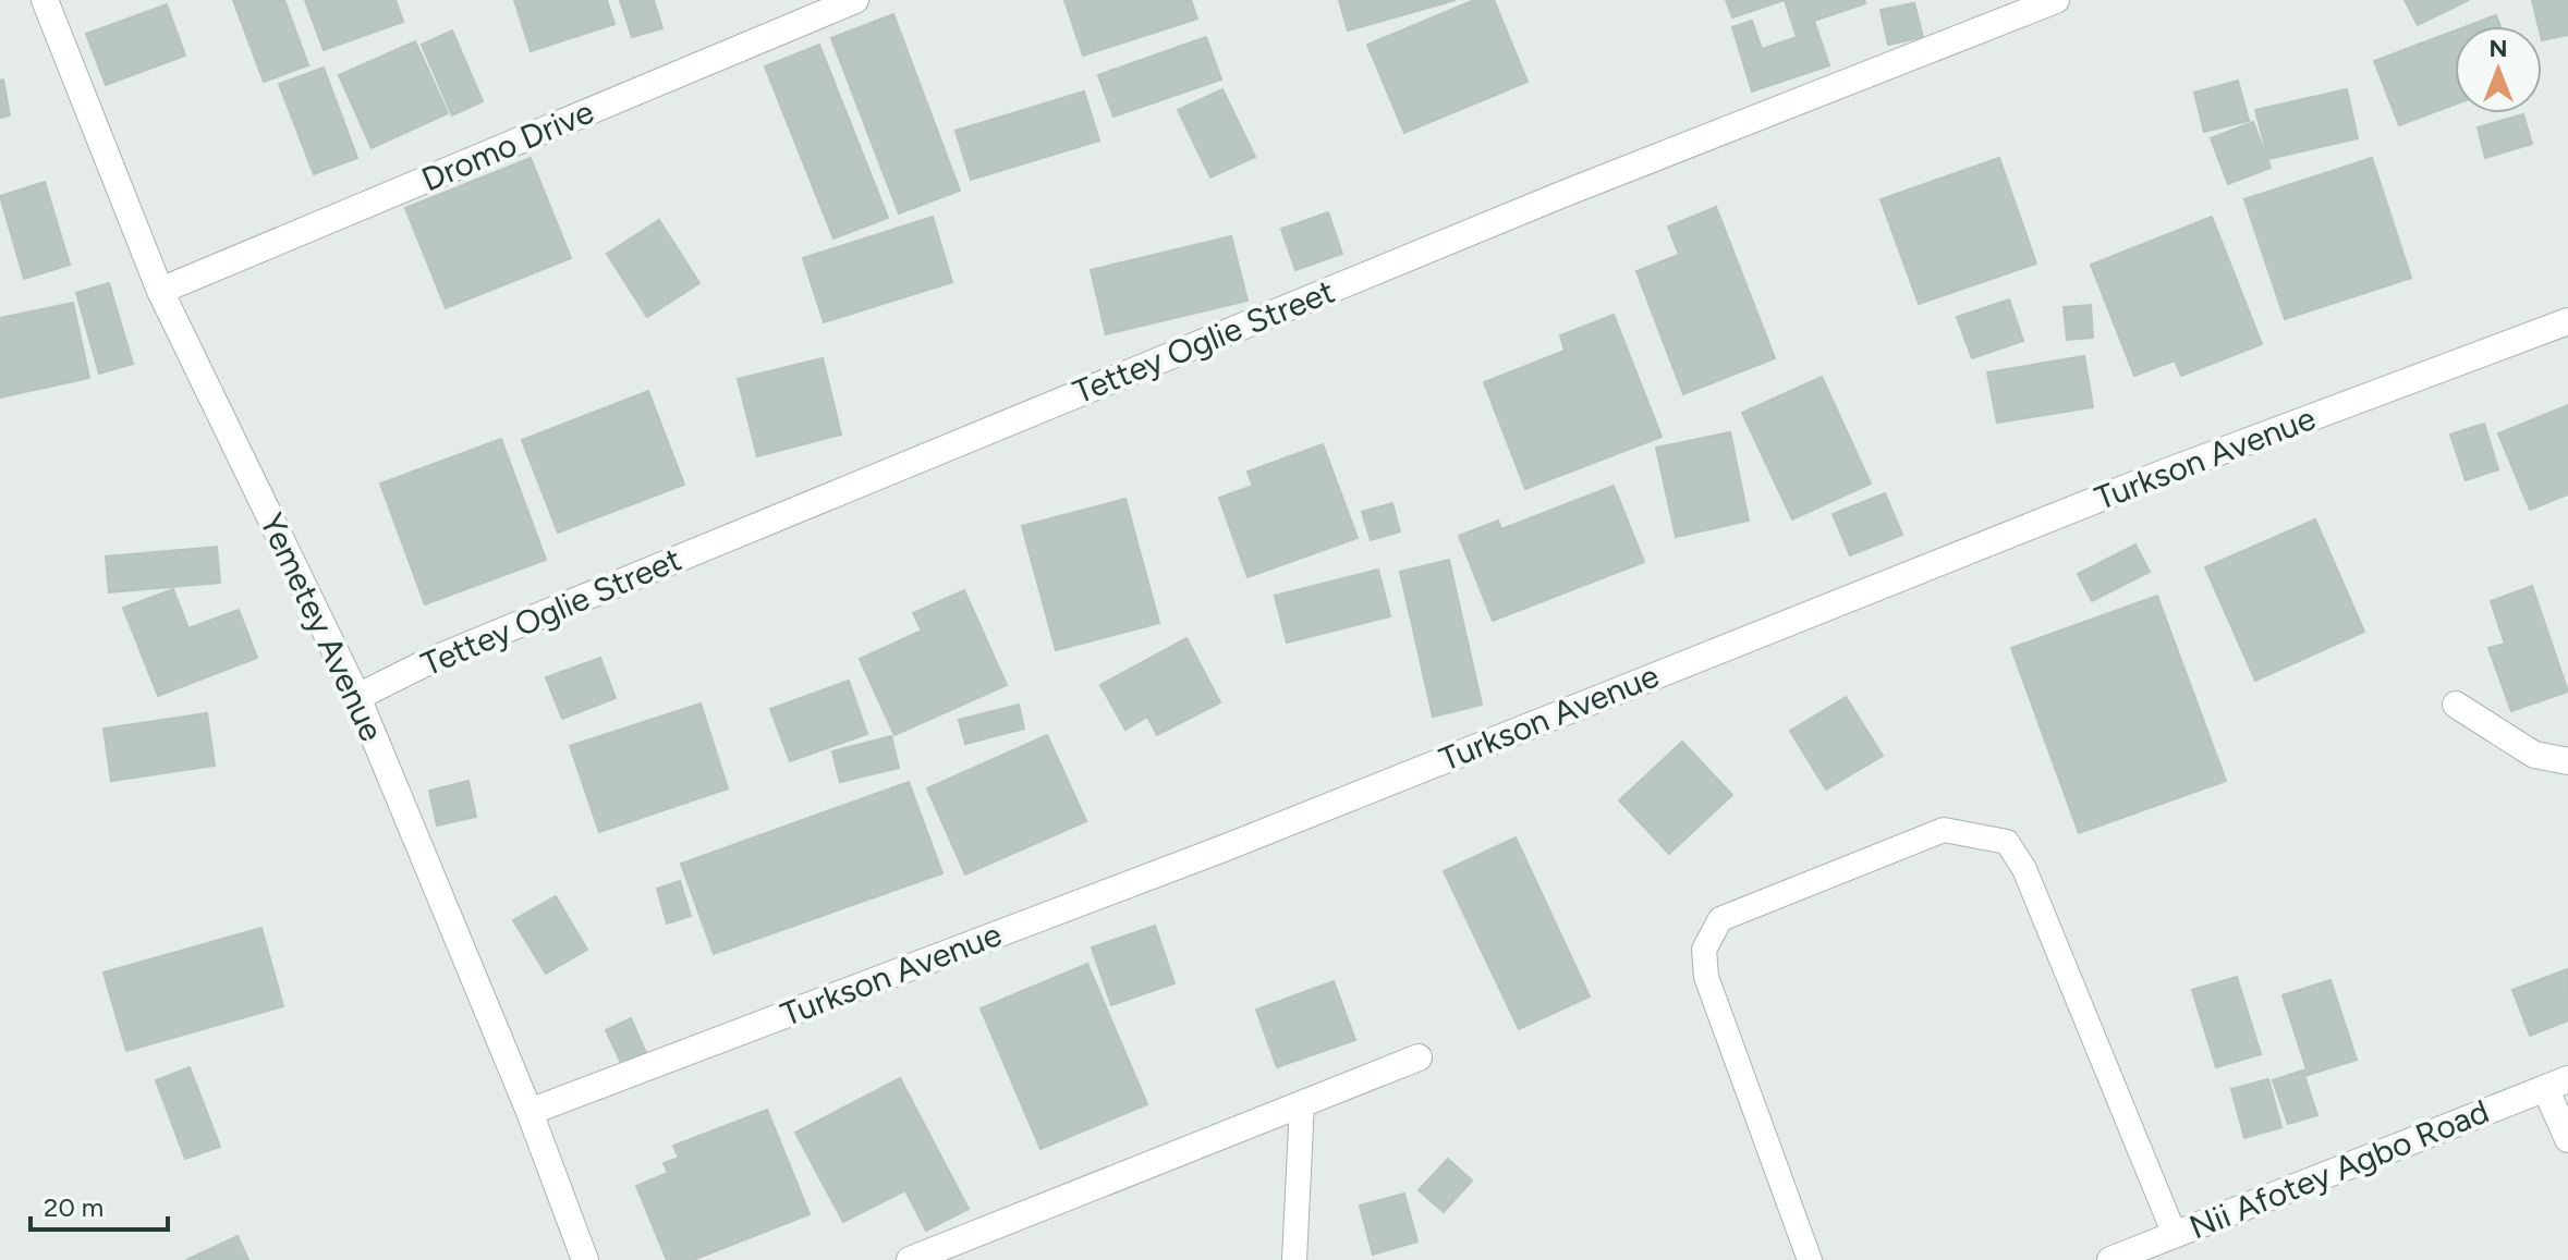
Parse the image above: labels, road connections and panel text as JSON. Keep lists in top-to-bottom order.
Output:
{
  "streets": {
    "street": [
      "Dromo Drive",
      "Tettey Oglie Street",
      "Turkson Avenue",
      "Yemetey Avenue",
      "Nii Afotey Agbo Road"
    ]
  },
  "crossings": [
    ["Dromo Drive", "Yemetey Avenue"],
    ["Tettey Oglie Street", "Yemetey Avenue"],
    ["Turkson Avenue", "Yemetey Avenue"]
  ],
  "scale_bar": "20 m",
  "north": "top"
}
